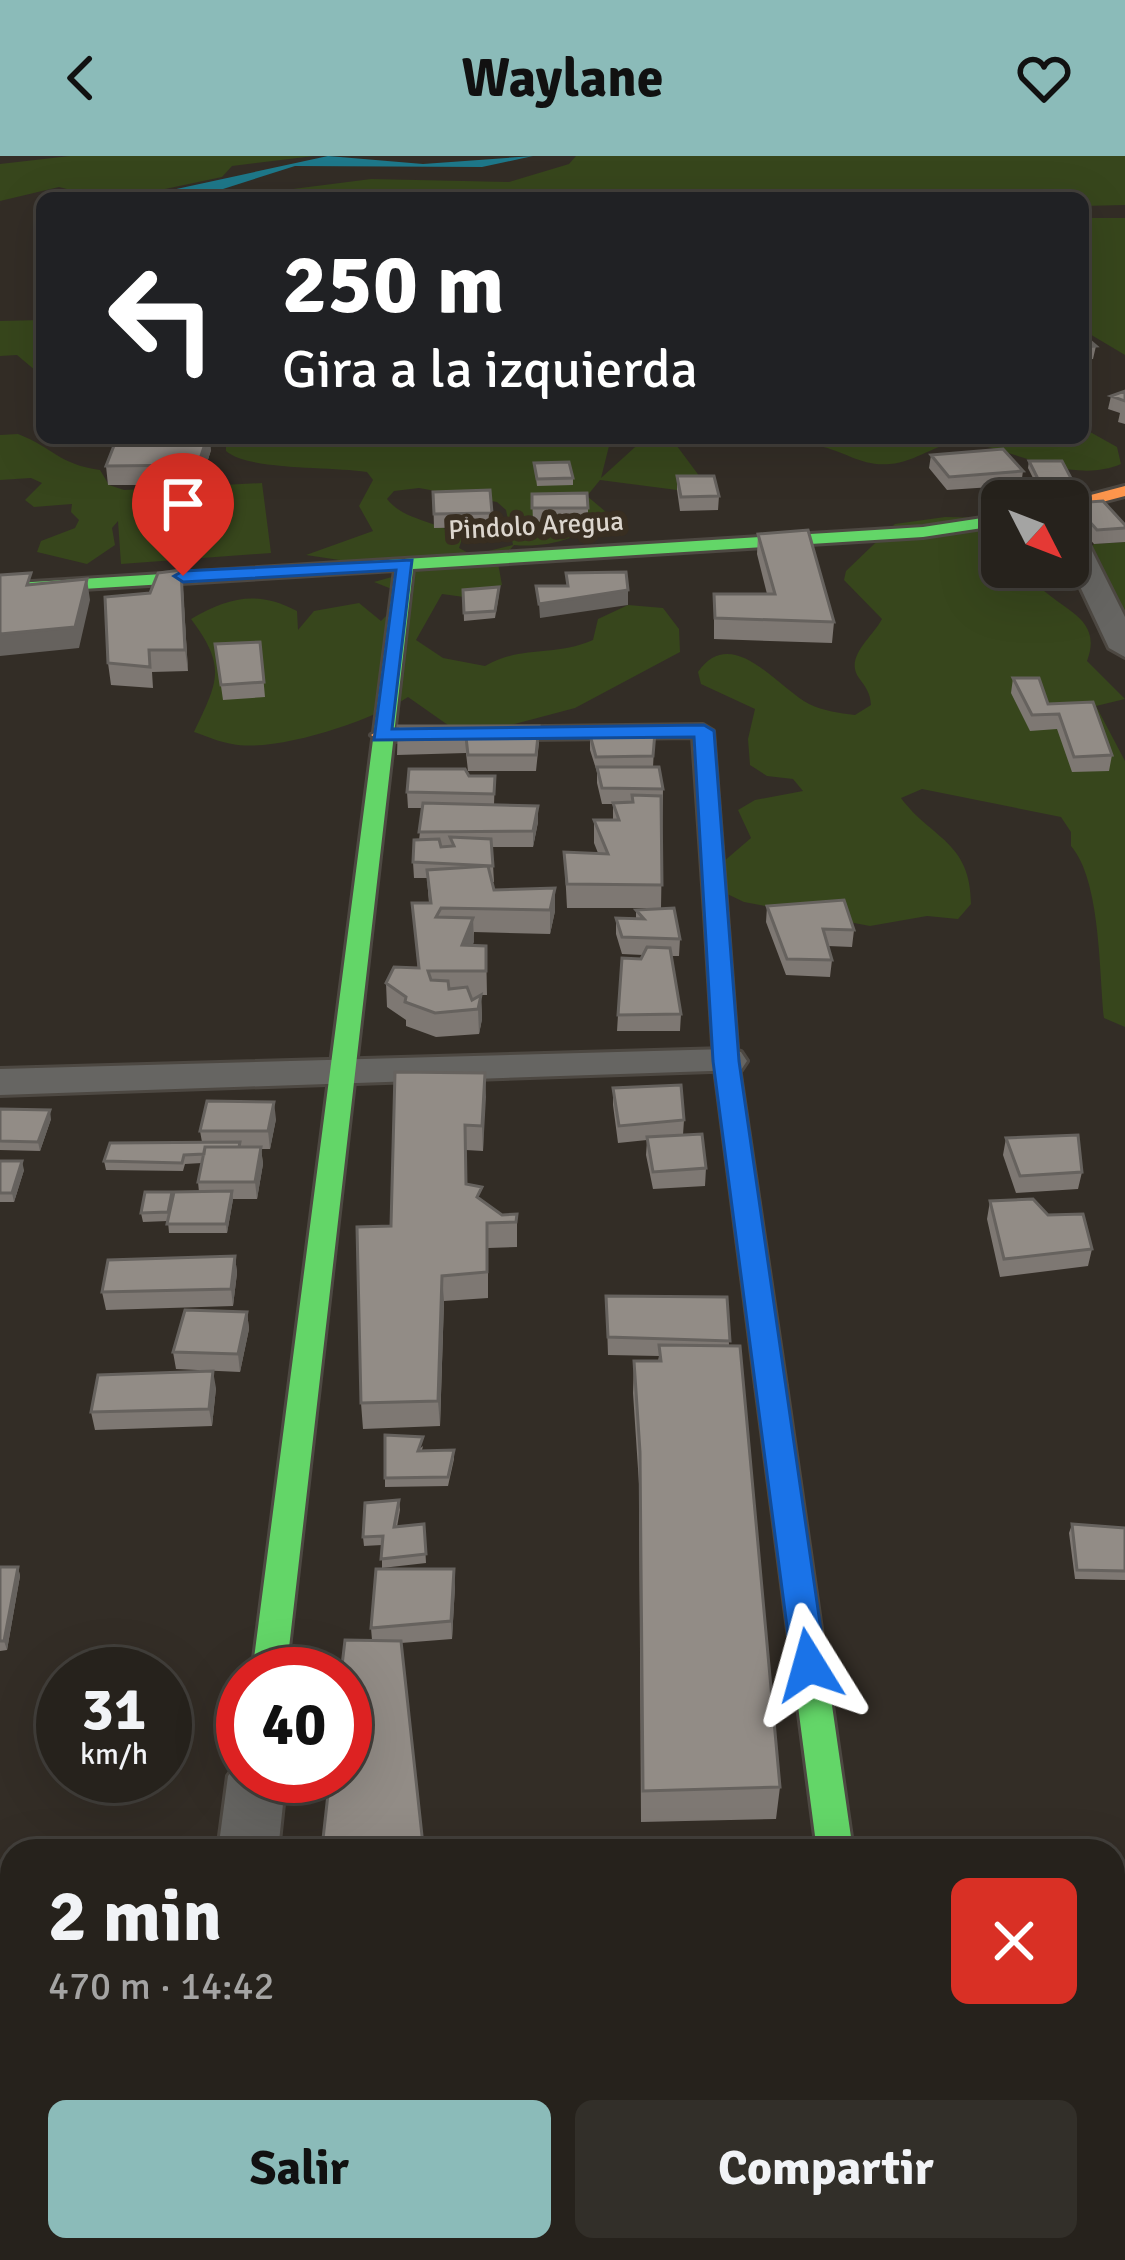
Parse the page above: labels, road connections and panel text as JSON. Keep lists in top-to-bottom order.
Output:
{
  "streets": {
    "street": ["Pindolo Aregua"]
  },
  "north": "bottom right",
  "page": {
    "header": "Waylane",
    "turn": ["250 m", "Gira a la izquierda"],
    "speed": "31 km/h",
    "limit": "40",
    "heading": ["2 min", "470 m · 14:42"],
    "buttons": ["Salir", "Compartir"]
  }
}
